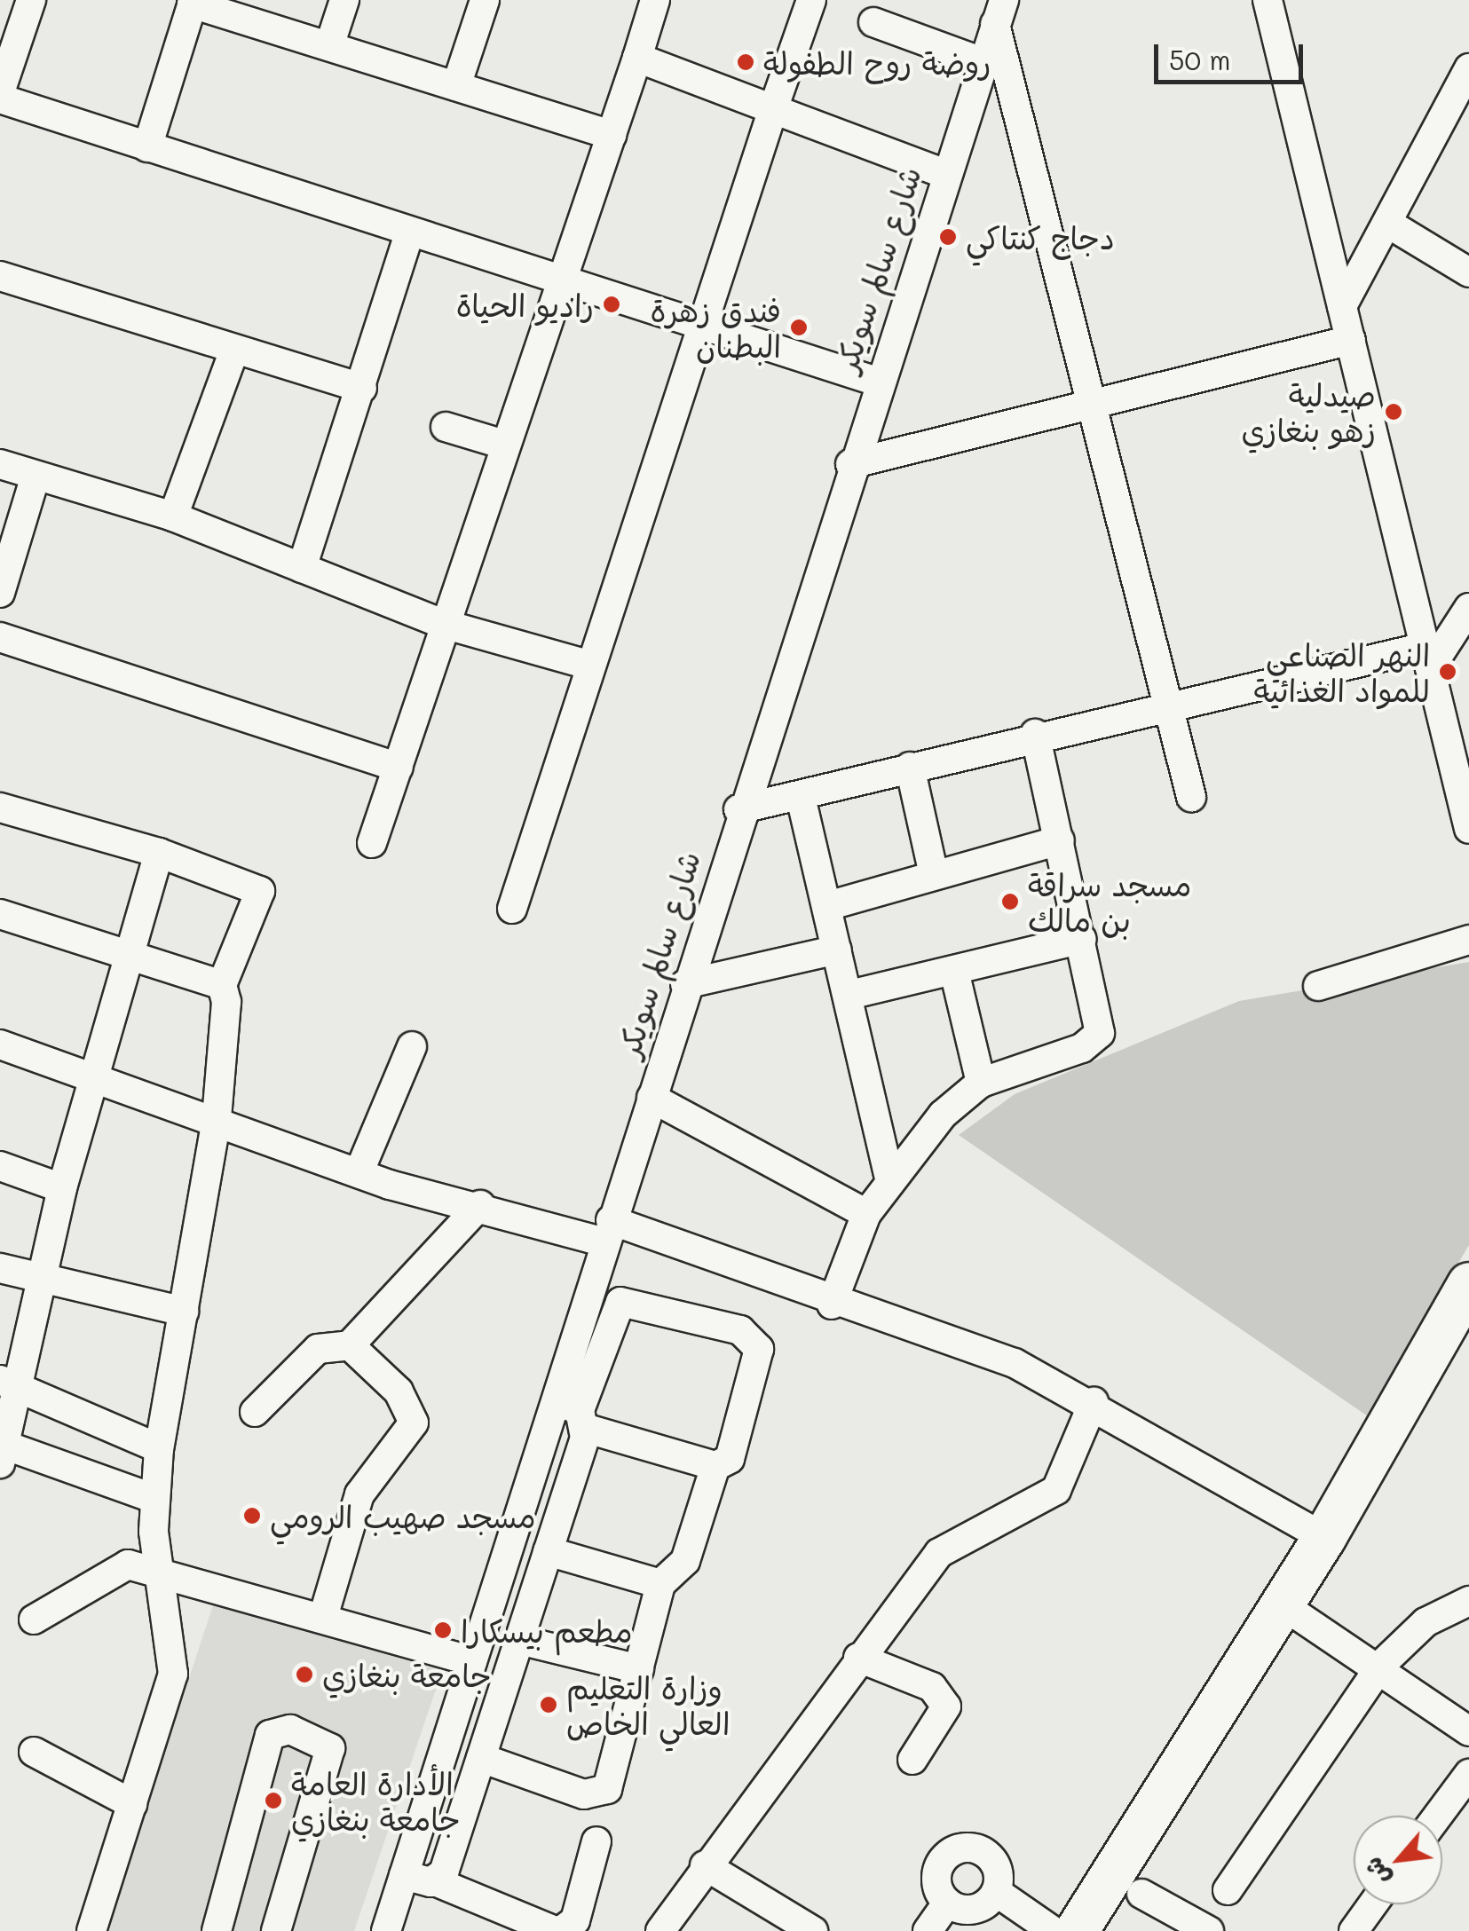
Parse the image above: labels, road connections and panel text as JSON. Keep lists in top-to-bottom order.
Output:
{
  "streets": {
    "street": ["شارع سالم سويكر"]
  },
  "places": [
    "روضة روح الطفولة",
    "دجاج كنتاكي",
    "راديو الحياة",
    "فندق زهرة البطنان",
    "صيدلية زهو بنغازي",
    "النهر الصناعي للمواد الغذائية",
    "مسجد سراقة بن مالك",
    "مسجد صهيب الرومي",
    "مطعم بيسكارا",
    "جامعة بنغازي",
    "وزارة التعليم العالي الخاص",
    "الأدارة العامة جامعة بنغازي"
  ],
  "scale_bar": "50 m",
  "north": "bottom left"
}
